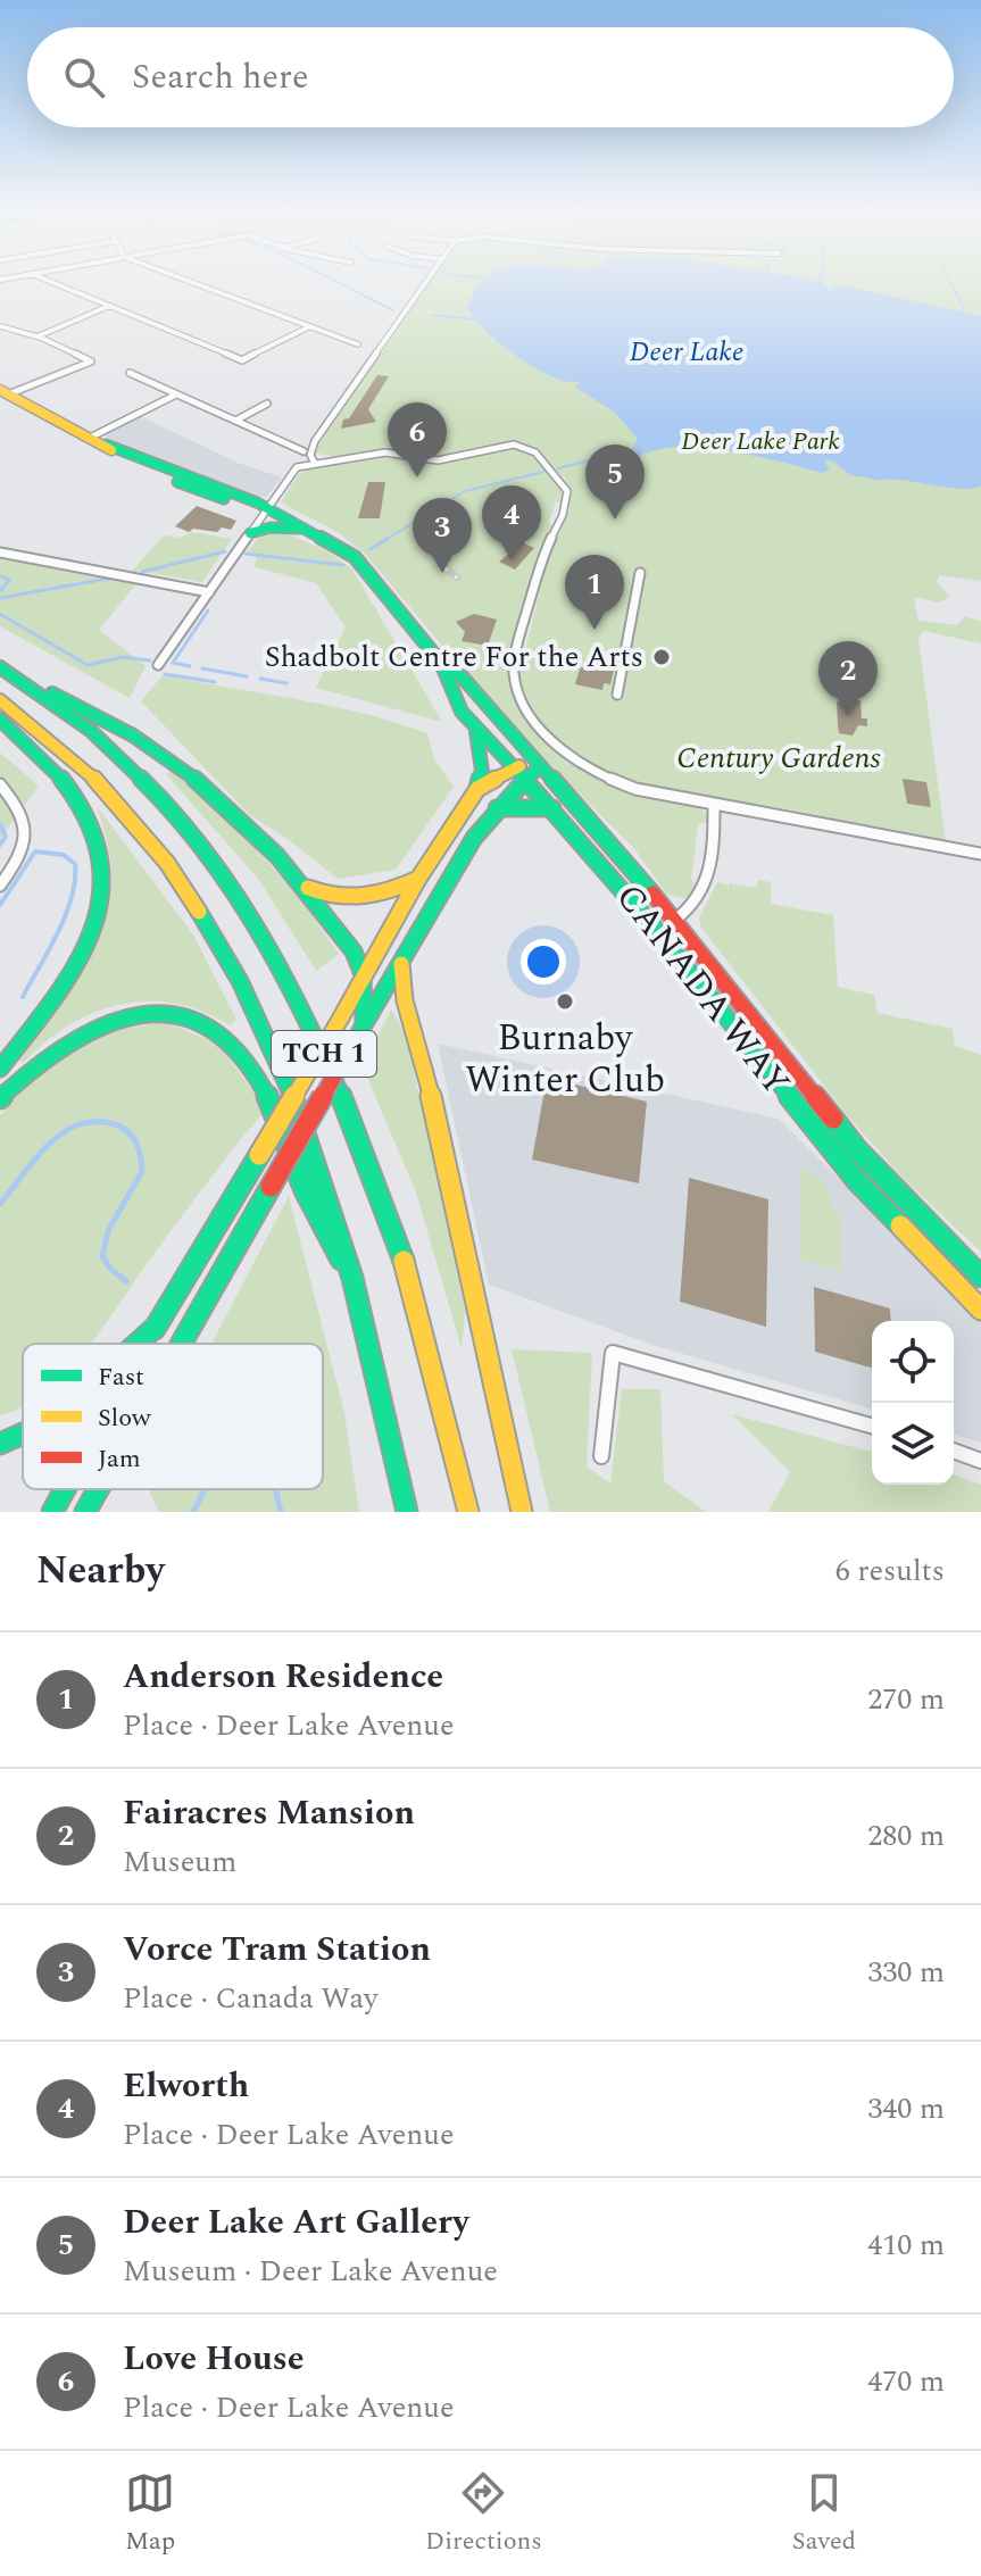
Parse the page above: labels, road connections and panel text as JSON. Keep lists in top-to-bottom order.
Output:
{
  "streets": {
    "main road": ["CANADA WAY", "TCH 1"]
  },
  "water": ["Deer Lake"],
  "parks": ["Deer Lake Park", "Century Gardens"],
  "places": ["Shadbolt Centre For the Arts", "Burnaby Winter Club"],
  "legend": ["Fast", "Slow", "Jam"],
  "page": {
    "search": "Search here",
    "pins": [
      "6",
      "5",
      "4",
      "3",
      "1",
      "2"
    ],
    "heading": ["Nearby", "6 results"],
    "list": [
      {
        "mark": "1",
        "name": "Anderson Residence",
        "note": "Place · Deer Lake Avenue",
        "value": "270 m"
      },
      {
        "mark": "2",
        "name": "Fairacres Mansion",
        "note": "Museum",
        "value": "280 m"
      },
      {
        "mark": "3",
        "name": "Vorce Tram Station",
        "note": "Place · Canada Way",
        "value": "330 m"
      },
      {
        "mark": "4",
        "name": "Elworth",
        "note": "Place · Deer Lake Avenue",
        "value": "340 m"
      },
      {
        "mark": "5",
        "name": "Deer Lake Art Gallery",
        "note": "Museum · Deer Lake Avenue",
        "value": "410 m"
      },
      {
        "mark": "6",
        "name": "Love House",
        "note": "Place · Deer Lake Avenue",
        "value": "470 m"
      }
    ],
    "nav": ["Map", "Directions", "Saved"]
  }
}
